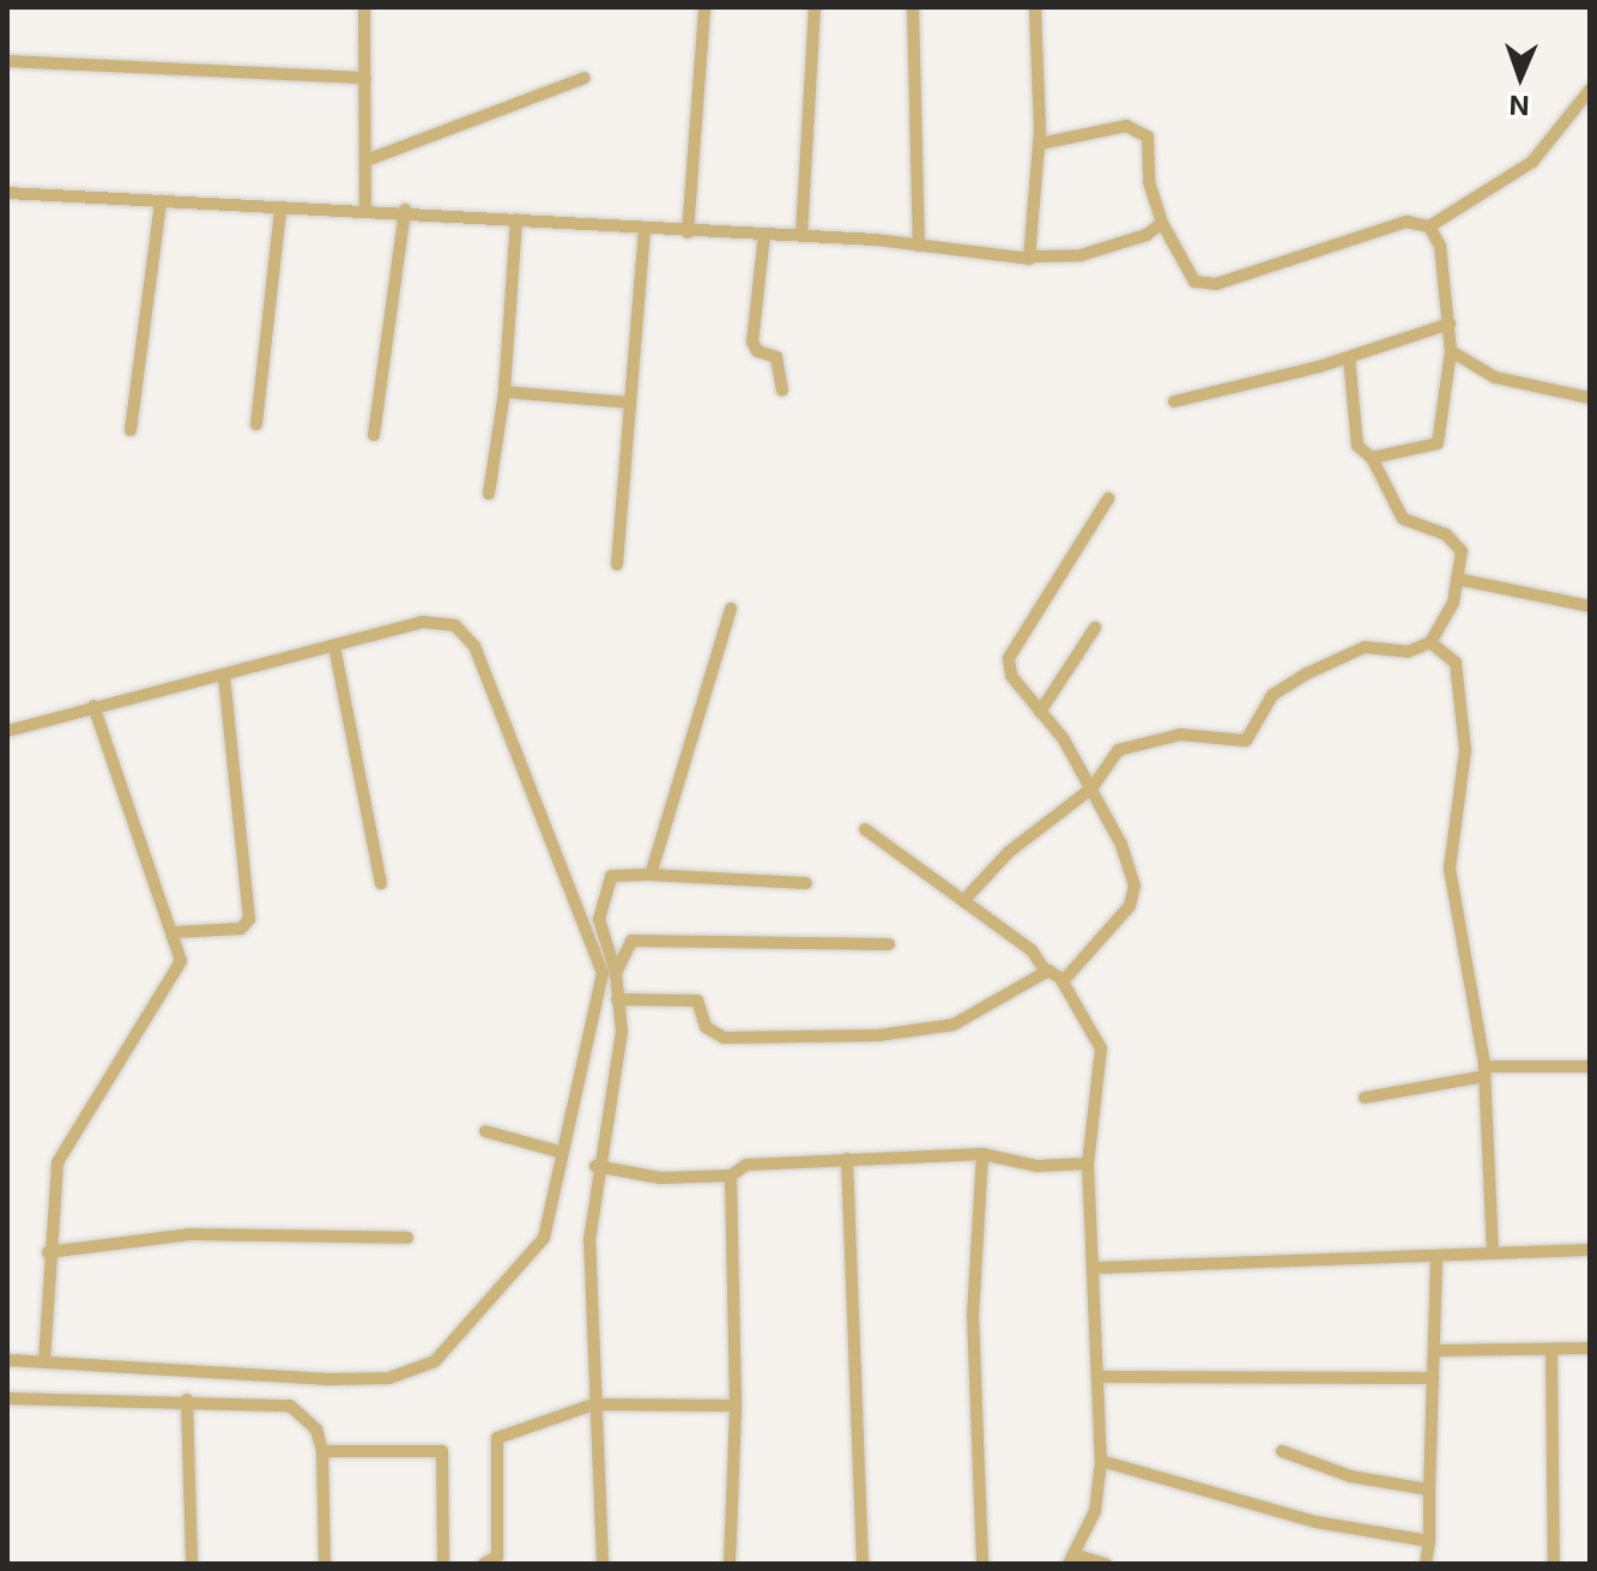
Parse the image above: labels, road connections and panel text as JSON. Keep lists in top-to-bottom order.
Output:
{
  "north": "bottom"
}
